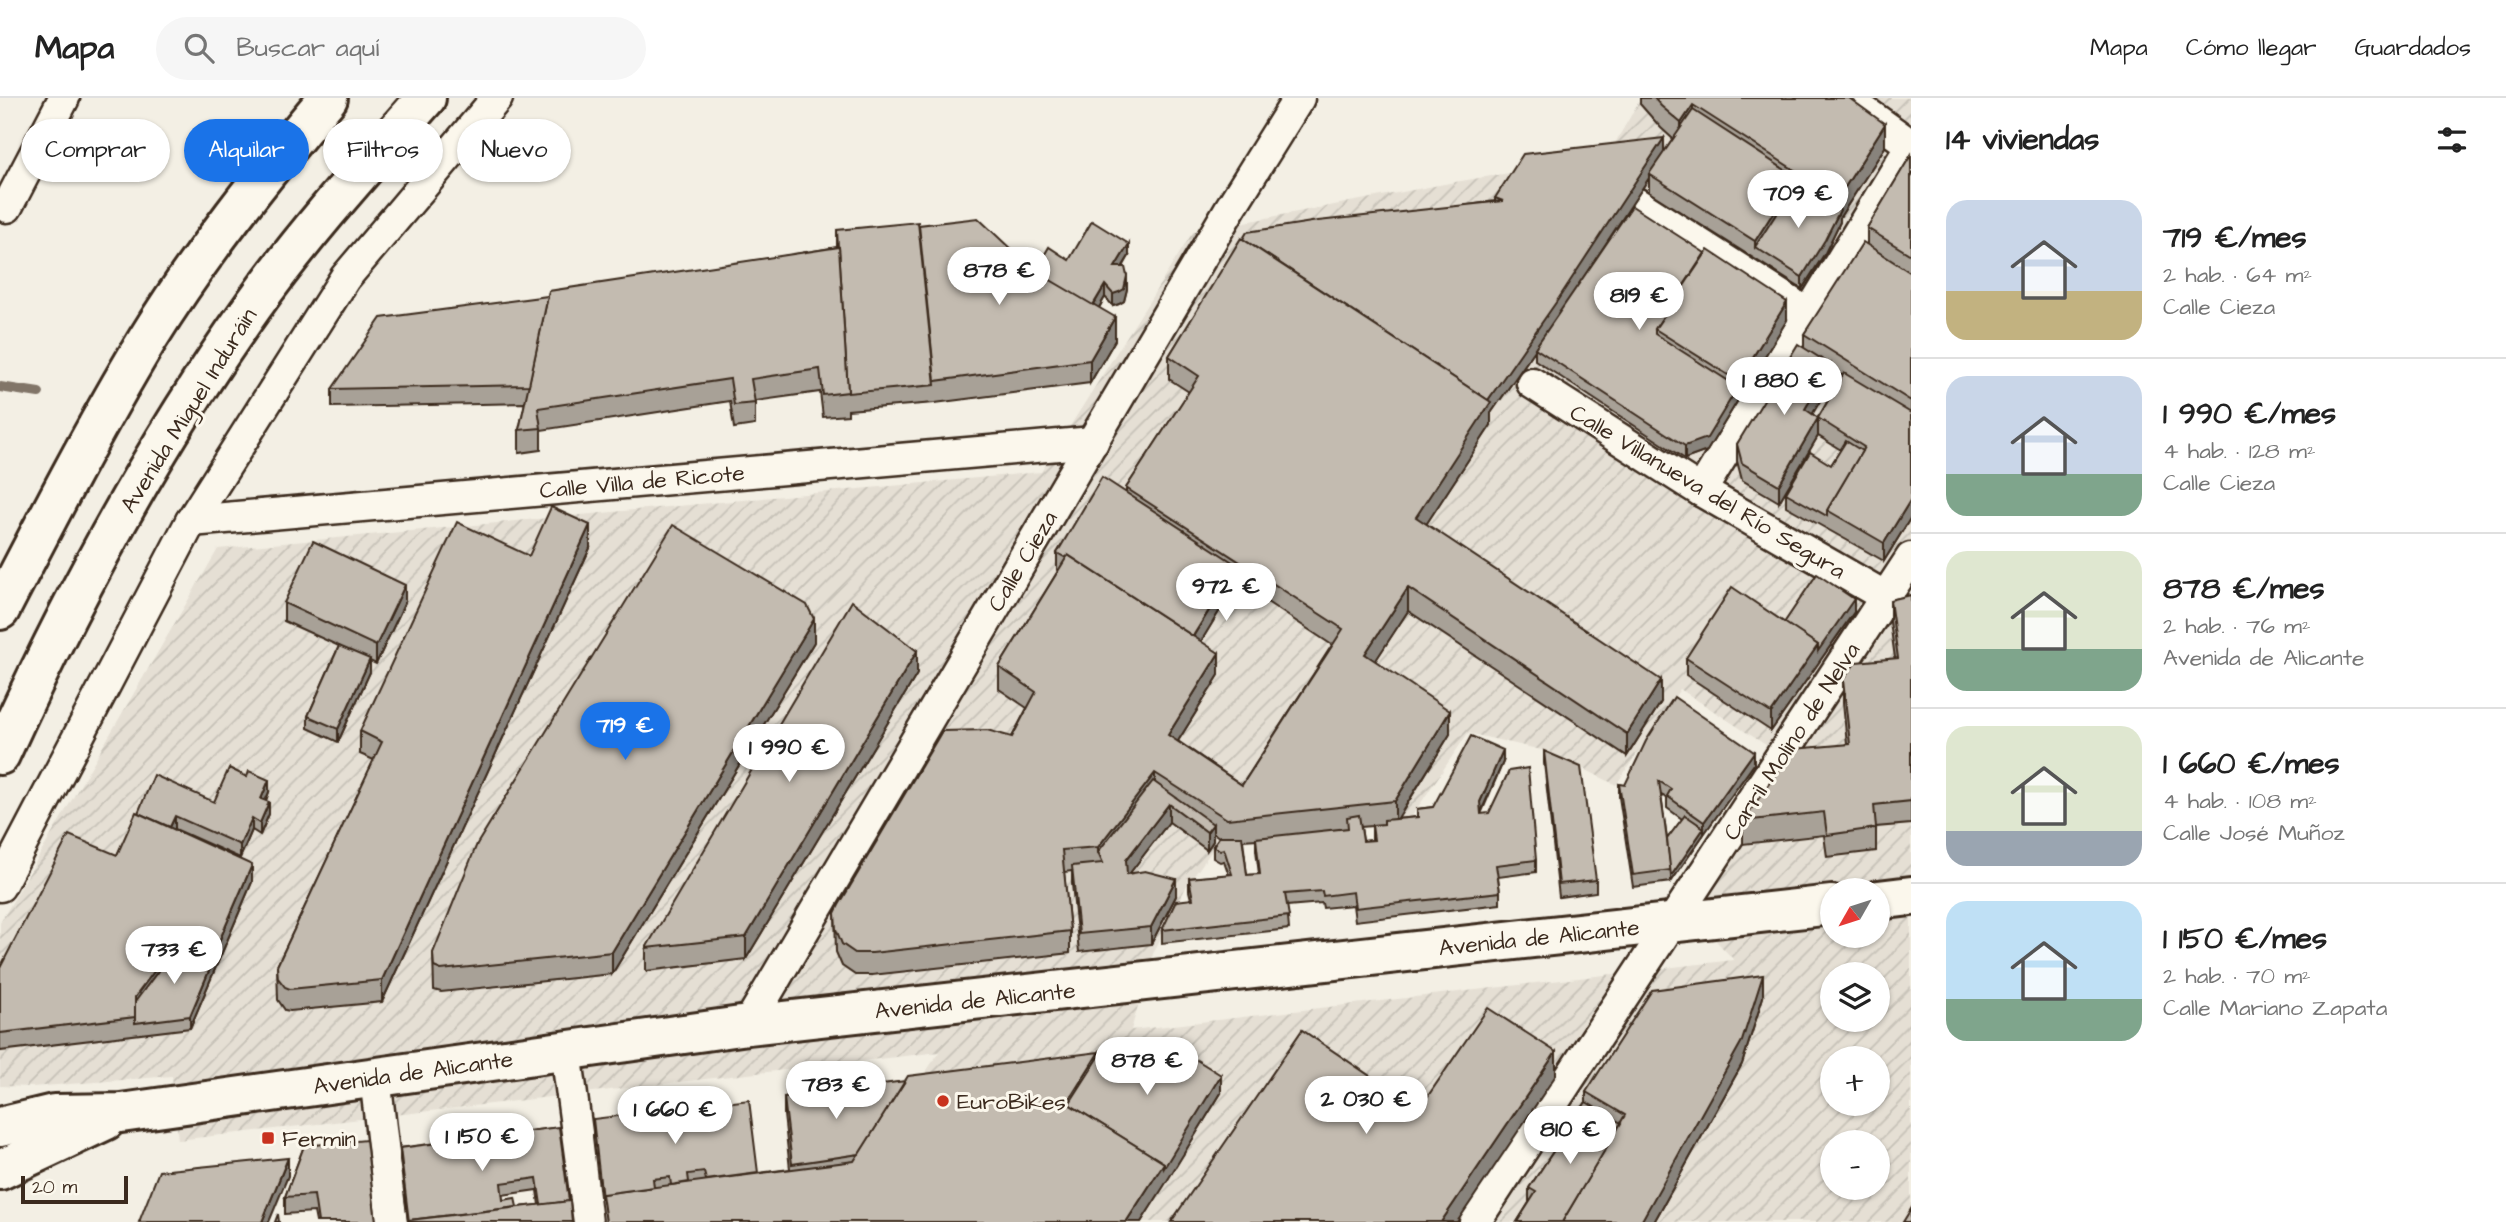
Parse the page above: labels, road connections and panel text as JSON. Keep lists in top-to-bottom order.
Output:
{
  "streets": {
    "main road": ["Avenida Miguel Induráin", "Avenida de Alicante"],
    "street": [
      "Calle Villa de Ricote",
      "Calle Villanueva del Río Segura",
      "Calle Cieza",
      "Carril Molino de Nelva"
    ]
  },
  "crossings": [
    ["Calle Villa de Ricote", "Calle Cieza"],
    ["Calle Villanueva del Río Segura", "Carril Molino de Nelva"],
    ["Calle Cieza", "Avenida de Alicante"],
    ["Carril Molino de Nelva", "Avenida de Alicante"]
  ],
  "places": {
    "other": ["EuroBikes"],
    "transit": ["Fermin"]
  },
  "scale_bar": "20 m",
  "north": "bottom left",
  "page": {
    "header": "Mapa",
    "search": "Buscar aquí",
    "nav": ["Mapa", "Cómo llegar", "Guardados"],
    "heading": "14 viviendas",
    "chip": [
      "Comprar",
      "Alquilar",
      "Filtros",
      "Nuevo"
    ],
    "price": [
      "709 €",
      "878 €",
      "819 €",
      "1 880 €",
      "972 €",
      "719 €",
      "1 990 €",
      "733 €",
      "878 €",
      "783 €",
      "2 030 €",
      "1 660 €",
      "810 €",
      "1 150 €"
    ],
    "list": [
      {
        "name": "719 €/mes",
        "note": "2 hab. · 64 m² · Calle Cieza"
      },
      {
        "name": "1 990 €/mes",
        "note": "4 hab. · 128 m² · Calle Cieza"
      },
      {
        "name": "878 €/mes",
        "note": "2 hab. · 76 m² · Avenida de Alicante"
      },
      {
        "name": "1 660 €/mes",
        "note": "4 hab. · 108 m² · Calle José Muñoz"
      },
      {
        "name": "1 150 €/mes",
        "note": "2 hab. · 70 m² · Calle Mariano Zapata"
      }
    ],
    "map_buttons": ["+", "−"],
    "scale": "20 m"
  }
}
